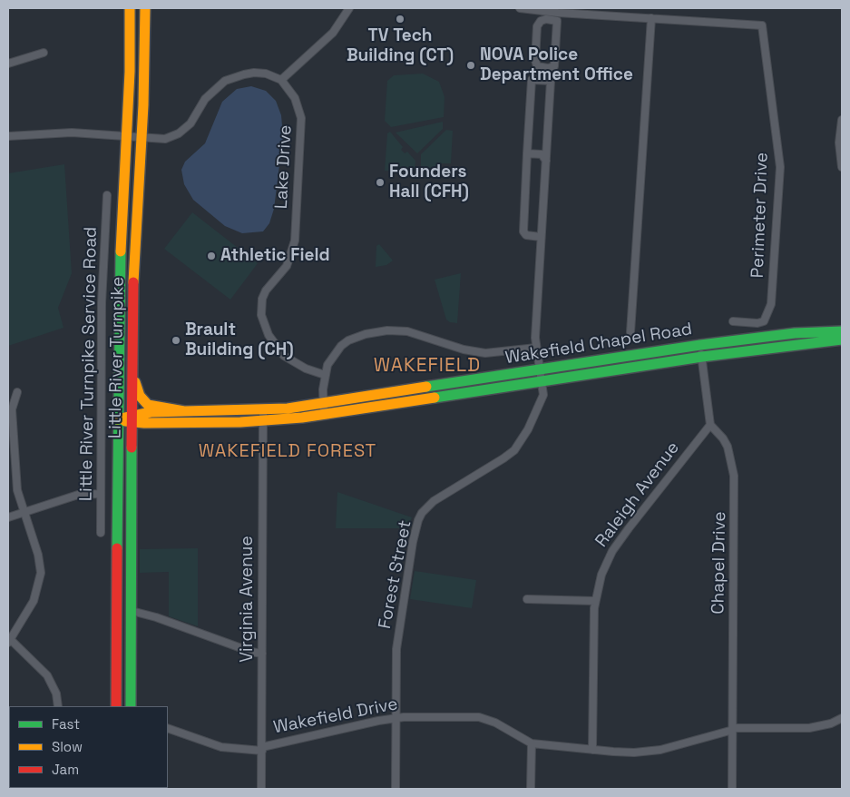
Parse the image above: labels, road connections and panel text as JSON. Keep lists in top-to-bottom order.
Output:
{
  "streets": {
    "main road": ["Wakefield Chapel Road", "Little River Turnpike"],
    "street": [
      "Lake Drive",
      "Perimeter Drive",
      "Little River Turnpike Service Road",
      "Raleigh Avenue",
      "Chapel Drive",
      "Forest Street",
      "Virginia Avenue",
      "Wakefield Drive"
    ]
  },
  "crossings": [
    ["Wakefield Chapel Road", "Little River Turnpike"],
    ["Wakefield Chapel Road", "Little River Turnpike Service Road"],
    ["Wakefield Chapel Road", "Forest Street"],
    ["Wakefield Chapel Road", "Virginia Avenue"],
    ["Raleigh Avenue", "Chapel Drive"],
    ["Raleigh Avenue", "Wakefield Drive"],
    ["Chapel Drive", "Wakefield Drive"],
    ["Forest Street", "Wakefield Drive"],
    ["Virginia Avenue", "Wakefield Drive"]
  ],
  "districts": ["WAKEFIELD", "WAKEFIELD FOREST"],
  "places": [
    "TV Tech Building (CT)",
    "NOVA Police Department Office",
    "Founders Hall (CFH)",
    "Athletic Field",
    "Brault Building (CH)"
  ],
  "legend": ["Fast", "Slow", "Jam"]
}
